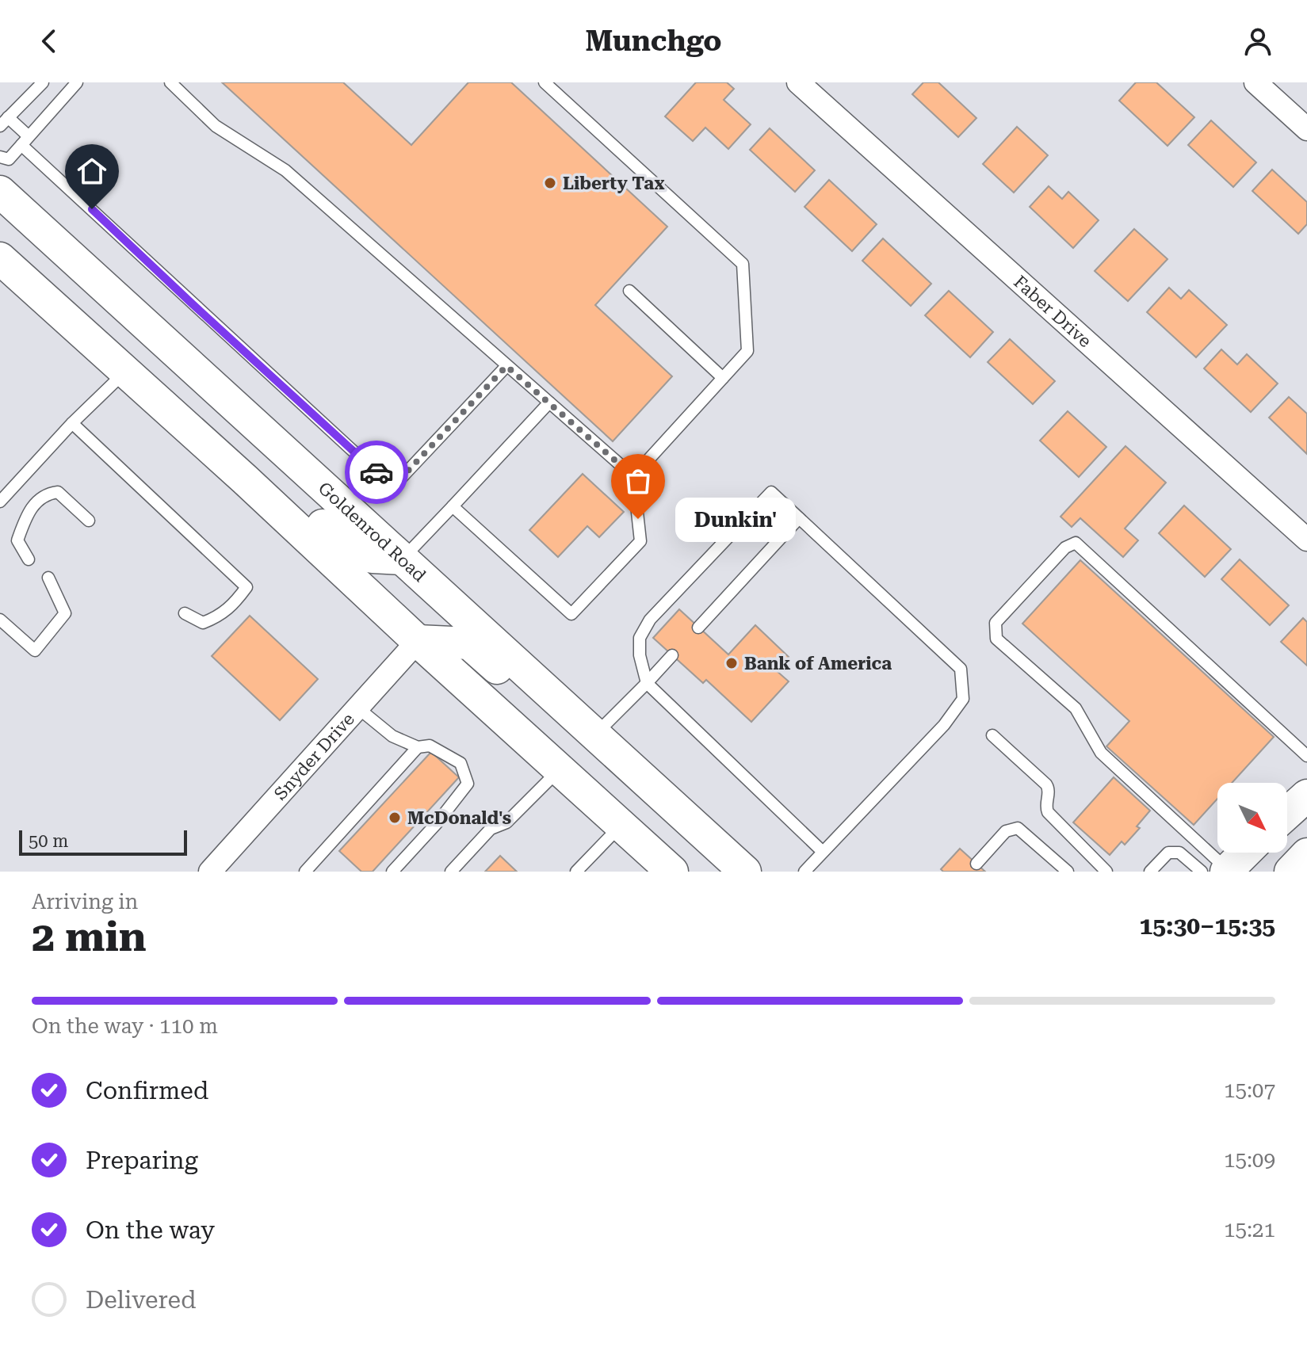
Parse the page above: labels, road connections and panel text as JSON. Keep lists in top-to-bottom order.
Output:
{
  "streets": {
    "main road": ["Goldenrod Road"],
    "street": ["Faber Drive", "Snyder Drive"]
  },
  "places": [
    "Liberty Tax",
    "Dunkin'",
    "Bank of America",
    "McDonald's"
  ],
  "scale_bar": "50 m",
  "north": "bottom right",
  "page": {
    "header": "Munchgo",
    "bubble": "Dunkin'",
    "scale": "50 m",
    "heading": ["2 min", "Arriving in", "15:30–15:35"],
    "bar": "On the way · 110 m",
    "list": [
      ["Confirmed", "15:07"],
      ["Preparing", "15:09"],
      ["On the way", "15:21"],
      "Delivered"
    ]
  }
}
